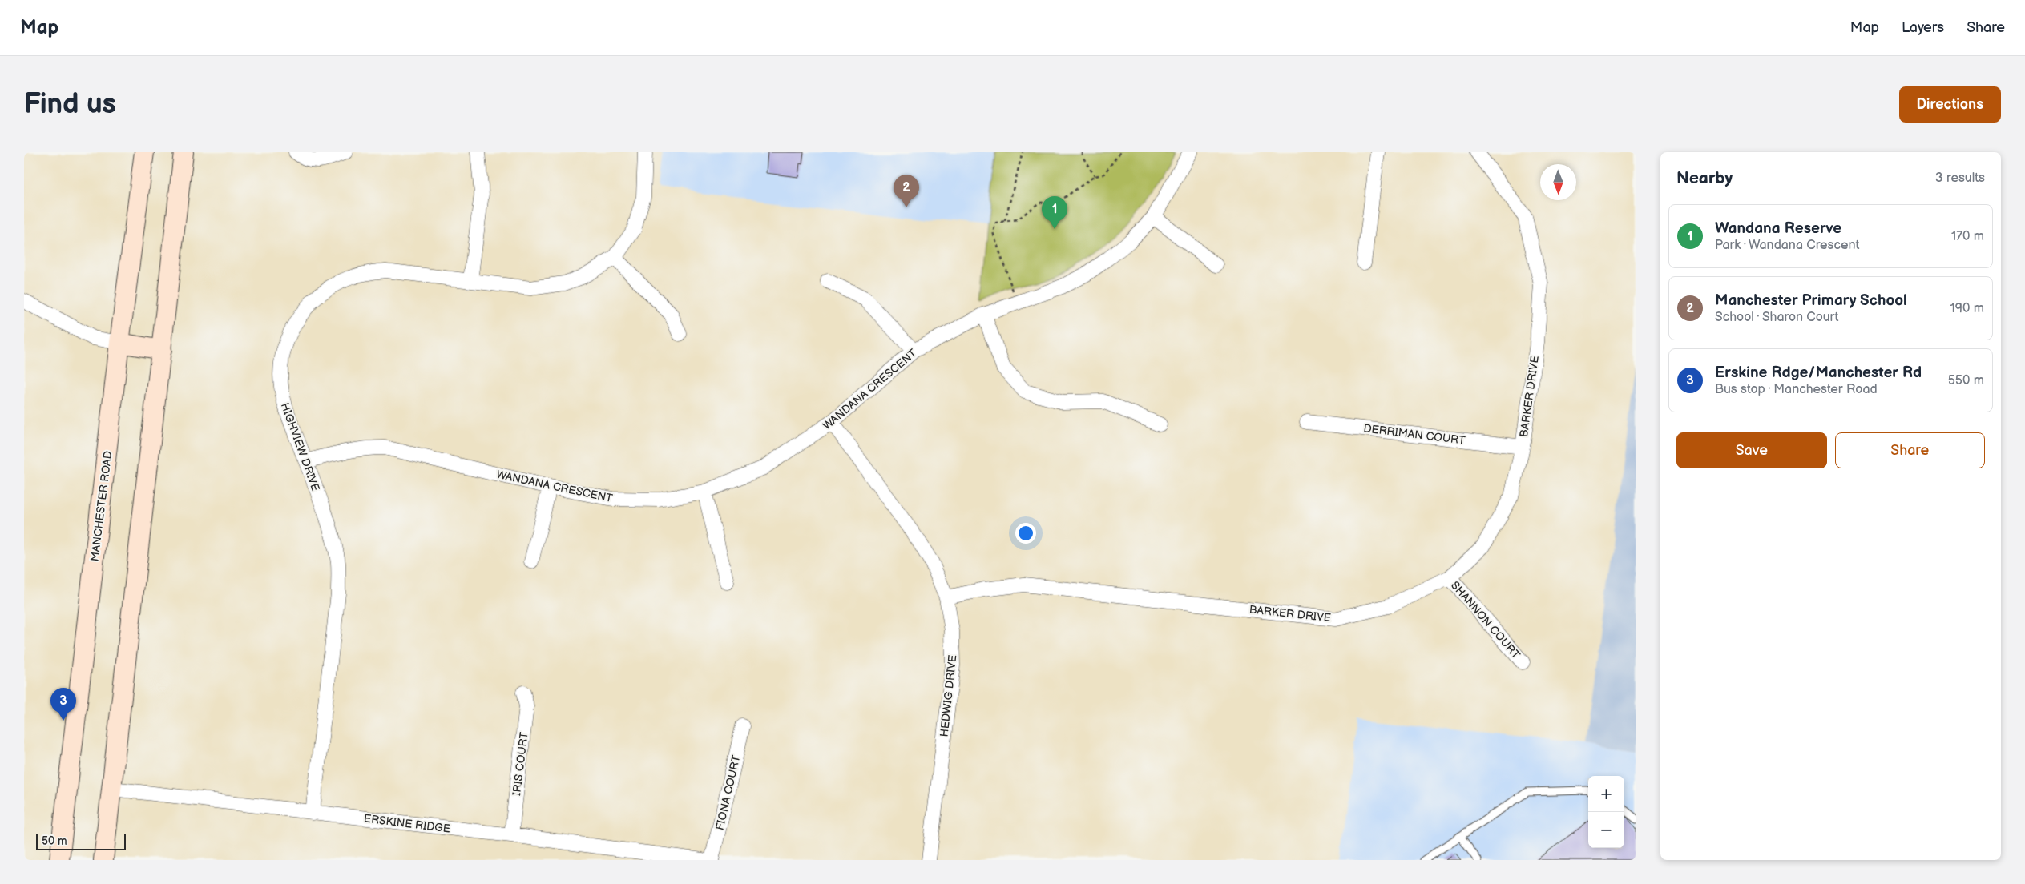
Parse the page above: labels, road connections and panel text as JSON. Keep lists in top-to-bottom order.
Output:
{
  "streets": {
    "main road": ["MANCHESTER ROAD"],
    "street": [
      "WANDANA CRESCENT",
      "BARKER DRIVE",
      "DERRIMAN COURT",
      "HIGHVIEW DRIVE",
      "SHANNON COURT",
      "HEDWIG DRIVE",
      "IRIS COURT",
      "FIONA COURT",
      "ERSKINE RIDGE"
    ]
  },
  "crossings": [
    ["WANDANA CRESCENT", "HIGHVIEW DRIVE"],
    ["WANDANA CRESCENT", "HEDWIG DRIVE"],
    ["BARKER DRIVE", "DERRIMAN COURT"],
    ["BARKER DRIVE", "SHANNON COURT"],
    ["BARKER DRIVE", "HEDWIG DRIVE"],
    ["HIGHVIEW DRIVE", "ERSKINE RIDGE"],
    ["IRIS COURT", "ERSKINE RIDGE"]
  ],
  "scale_bar": "50 m",
  "north": "bottom",
  "page": {
    "header": "Map",
    "nav": ["Map", "Layers", "Share"],
    "buttons": [
      "Directions",
      ["Save", "Share"]
    ],
    "title": "Find us",
    "heading": ["Nearby", "3 results"],
    "pins": ["2", "1", "3"],
    "list": [
      {
        "mark": "1",
        "name": "Wandana Reserve",
        "note": "Park · Wandana Crescent",
        "value": "170 m"
      },
      {
        "mark": "2",
        "name": "Manchester Primary School",
        "note": "School · Sharon Court",
        "value": "190 m"
      },
      {
        "mark": "3",
        "name": "Erskine Rdge/Manchester Rd",
        "note": "Bus stop · Manchester Road",
        "value": "550 m"
      }
    ],
    "map_buttons": ["+", "−"],
    "scale": "50 m"
  }
}
